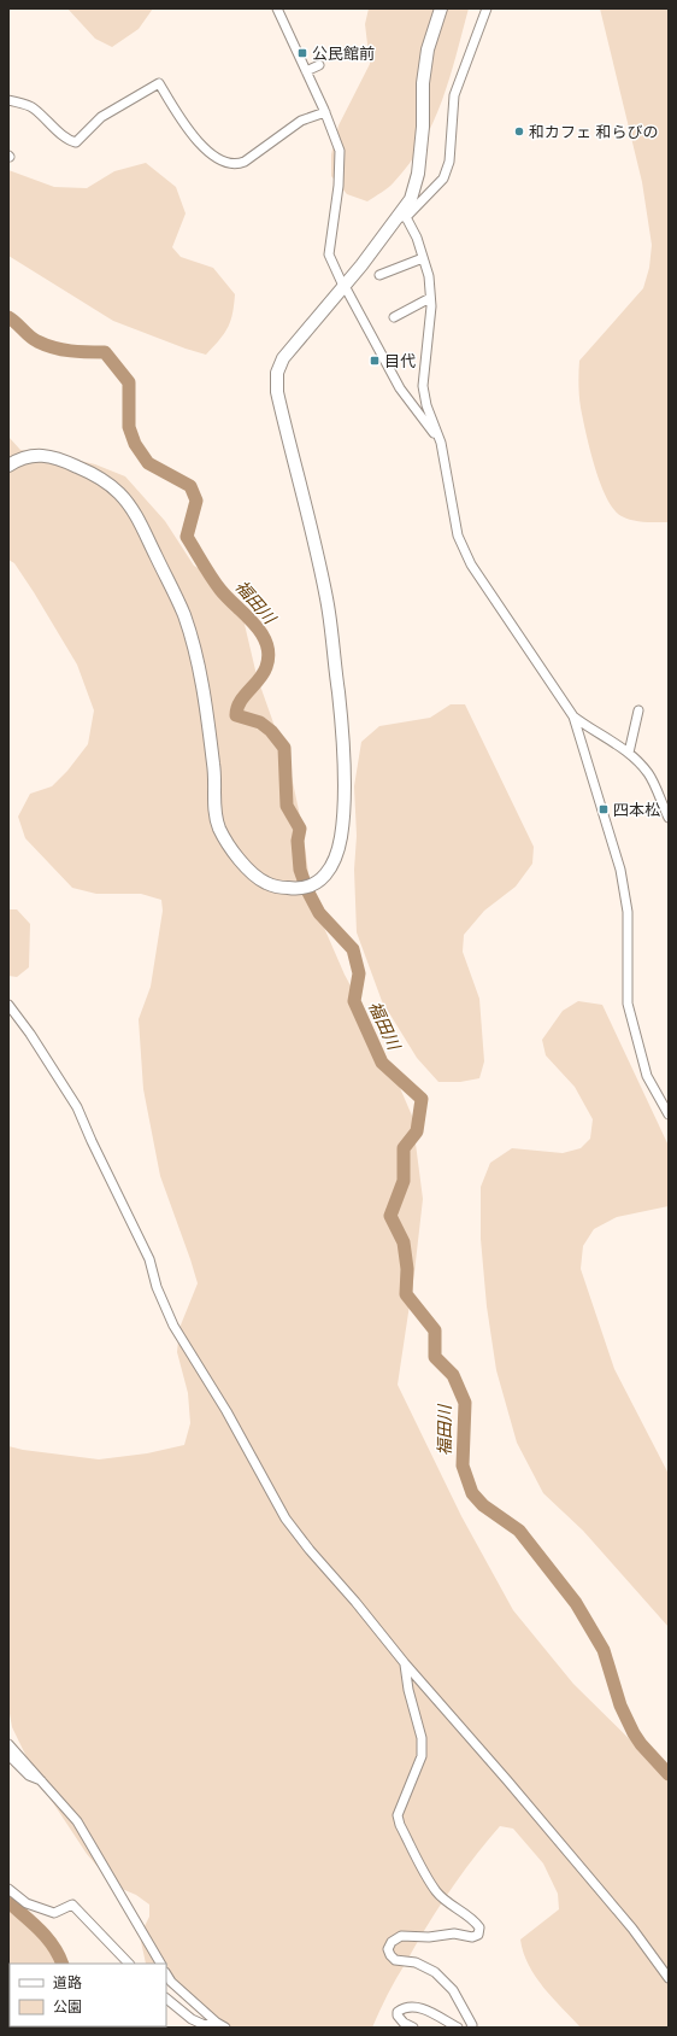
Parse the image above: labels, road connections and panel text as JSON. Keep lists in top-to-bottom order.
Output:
{
  "water": ["福田川"],
  "places": {
    "transit": ["公民館前", "目代", "四本松"],
    "other": ["和カフェ 和らびの"]
  },
  "legend": ["道路", "公園"]
}
